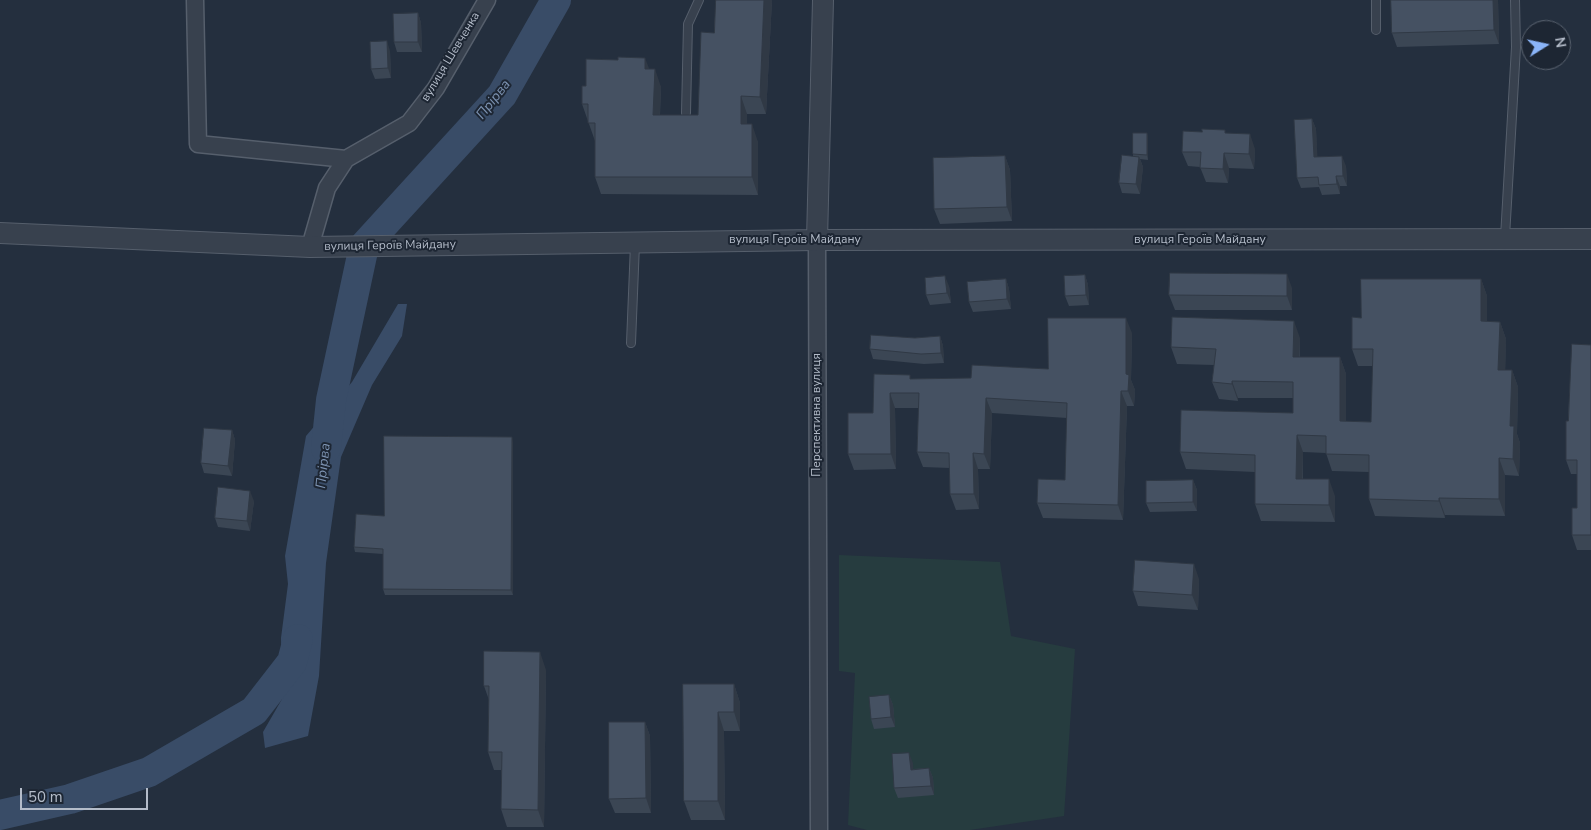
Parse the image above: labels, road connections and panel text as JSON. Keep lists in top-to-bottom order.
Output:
{
  "streets": {
    "street": ["вулиця Шевченка", "вулиця Героїв Майдану", "Перспективна вулиця"]
  },
  "crossings": [
    ["вулиця Шевченка", "вулиця Героїв Майдану"],
    ["вулиця Героїв Майдану", "Перспективна вулиця"]
  ],
  "water": ["Прірва"],
  "scale_bar": "50 m",
  "north": "right"
}
